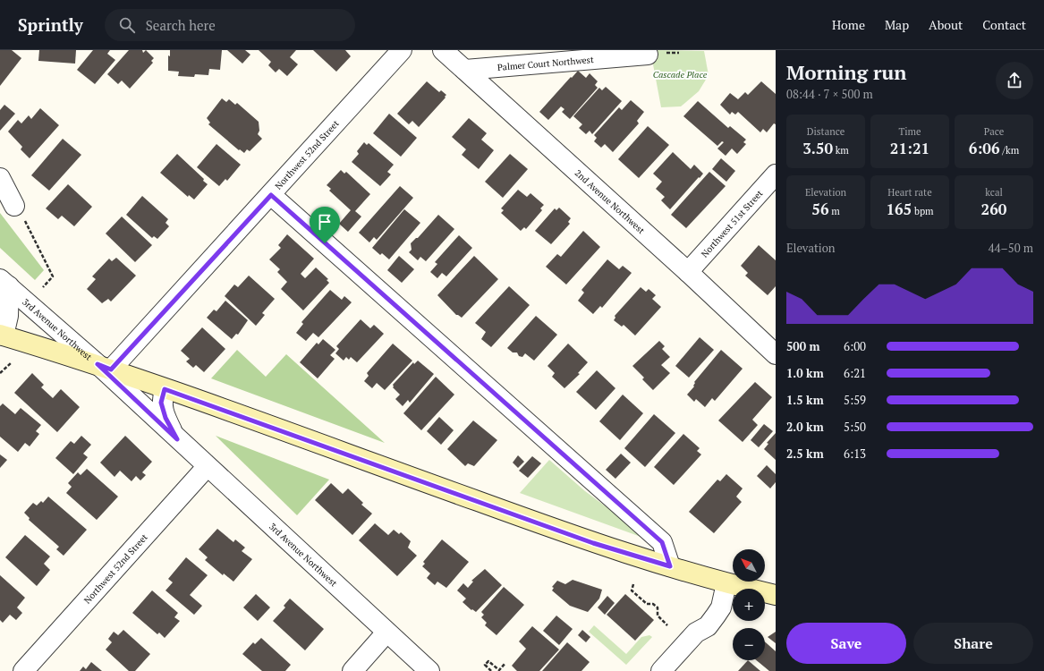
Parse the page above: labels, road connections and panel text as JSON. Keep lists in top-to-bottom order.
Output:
{
  "streets": {
    "street": [
      "Palmer Court Northwest",
      "Northwest 52nd Street",
      "2nd Avenue Northwest",
      "Northwest 51st Street",
      "3rd Avenue Northwest"
    ]
  },
  "crossings": [
    ["Palmer Court Northwest", "2nd Avenue Northwest"],
    ["Northwest 52nd Street", "3rd Avenue Northwest"],
    ["2nd Avenue Northwest", "Northwest 51st Street"]
  ],
  "parks": ["Cascade Place"],
  "north": "top left",
  "page": {
    "header": "Sprintly",
    "search": "Search here",
    "nav": [
      "Home",
      "Map",
      "About",
      "Contact"
    ],
    "heading": ["Morning run", "08:44 · 7 × 500 m"],
    "stats": [
      ["Distance", "3.50 km"],
      ["Time", "21:21"],
      ["Pace", "6:06 /km"],
      ["Elevation", "56 m"],
      ["Heart rate", "165 bpm"],
      ["kcal", "260"]
    ],
    "chart": ["Elevation", "44–50 m"],
    "list": [
      {
        "name": "500 m",
        "note": "6:00"
      },
      {
        "name": "1.0 km",
        "note": "6:21"
      },
      {
        "name": "1.5 km",
        "note": "5:59"
      },
      {
        "name": "2.0 km",
        "note": "5:50"
      },
      {
        "name": "2.5 km",
        "note": "6:13"
      }
    ],
    "map_buttons": ["+", "−"],
    "buttons": ["Save", "Share"]
  }
}
